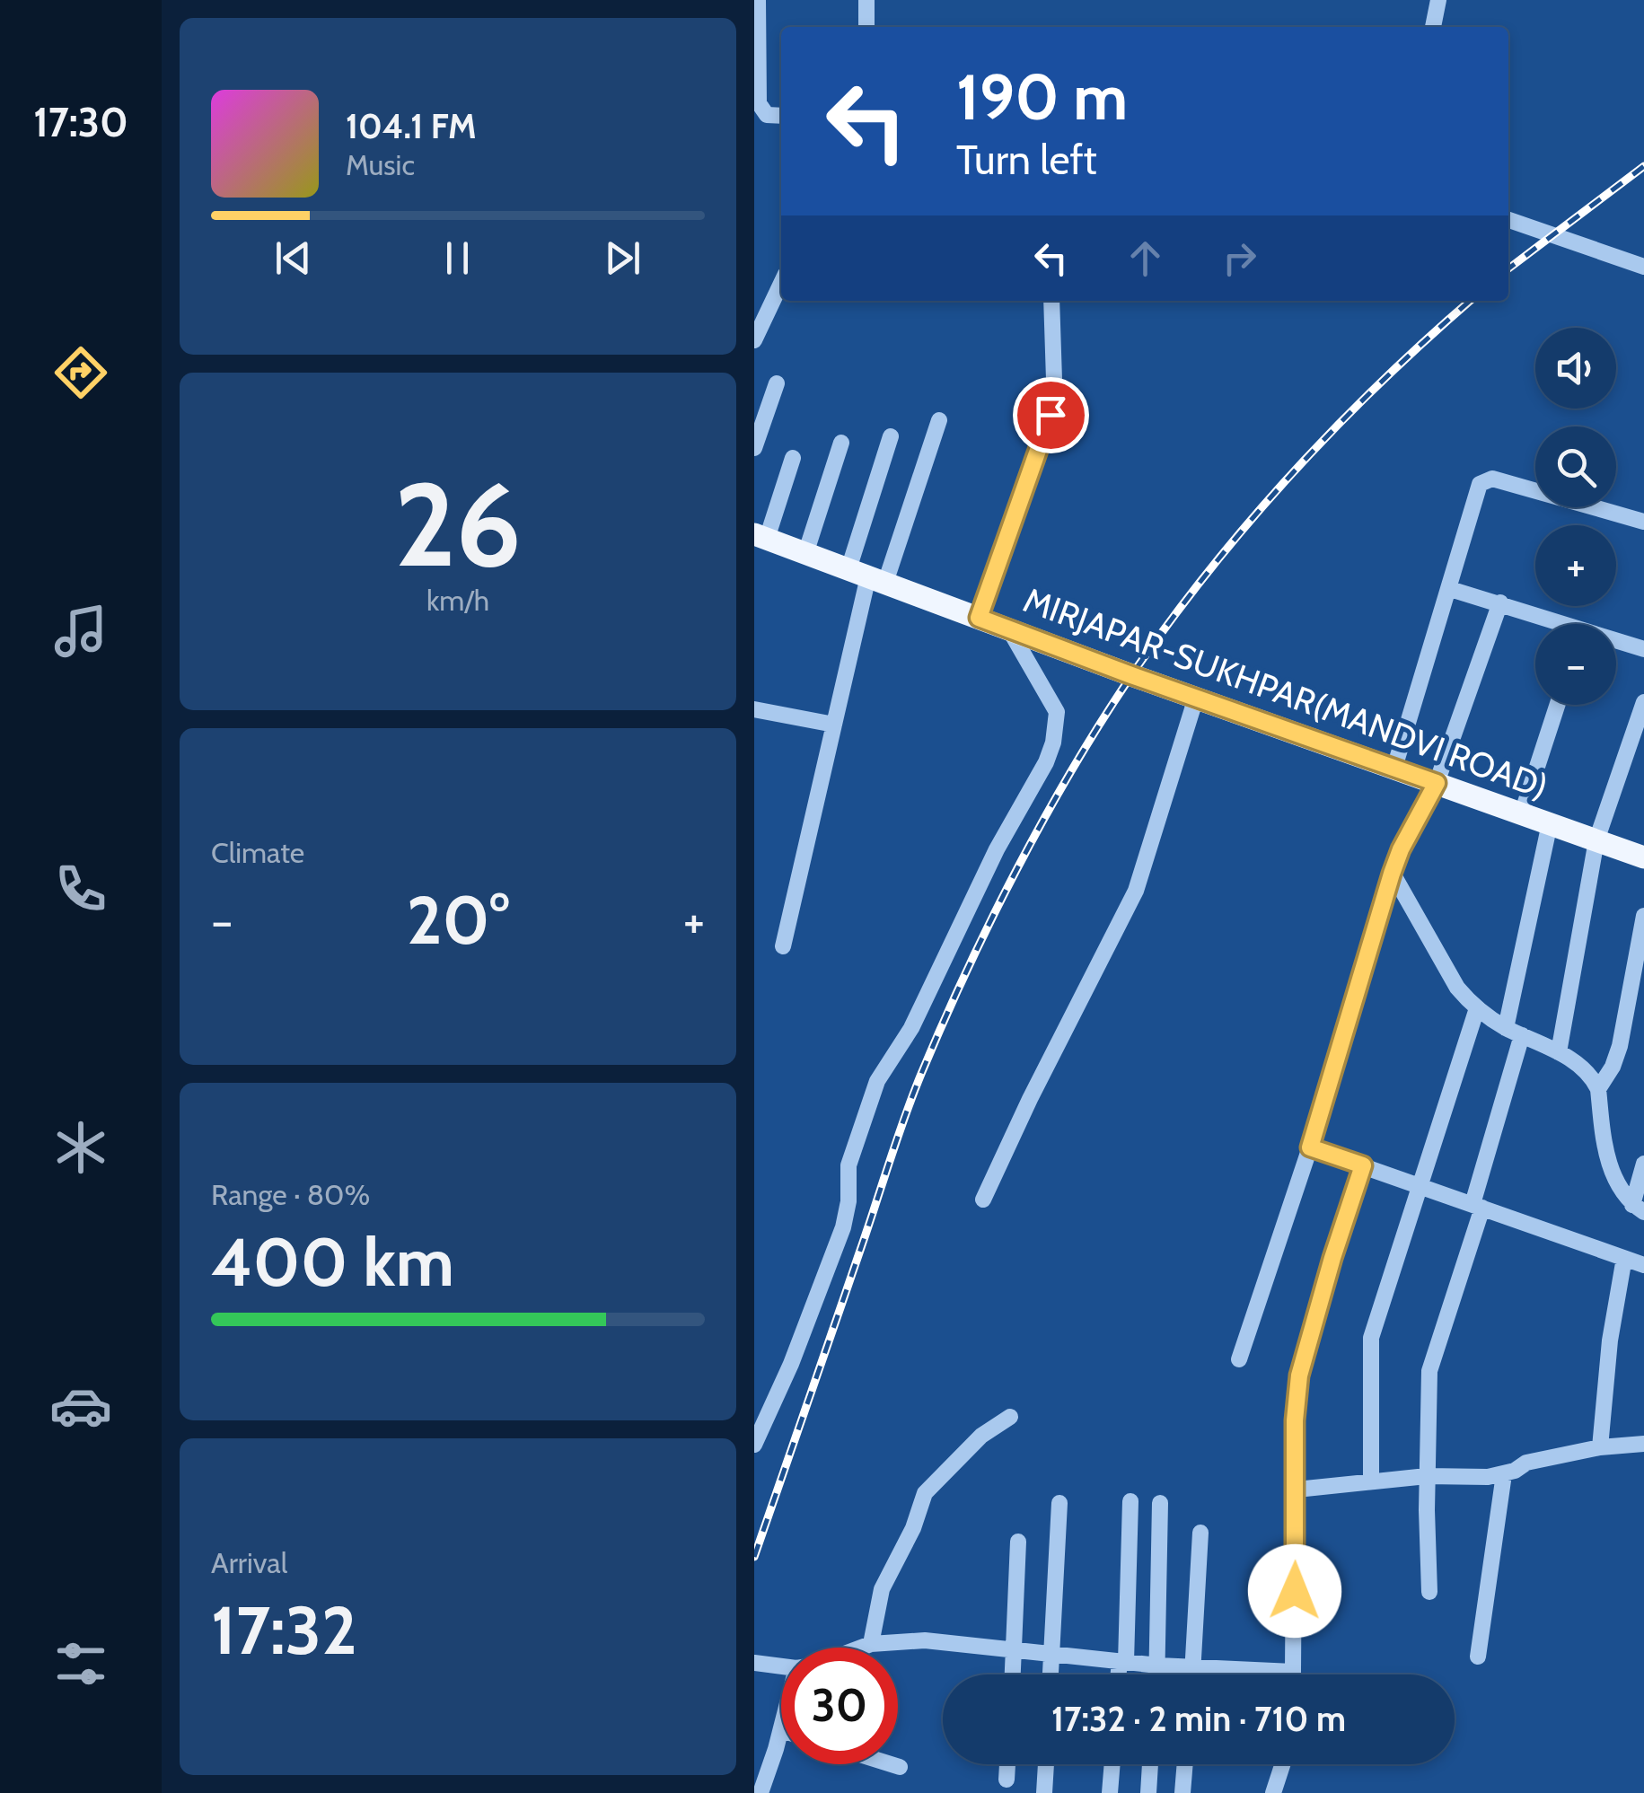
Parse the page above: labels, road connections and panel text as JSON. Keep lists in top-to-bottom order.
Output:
{
  "streets": {
    "main road": ["MIRJAPAR-SUKHPAR(MANDVI ROAD)"]
  },
  "page": {
    "tabs": "17:30",
    "turn": ["190 m", "Turn left"],
    "song": ["104.1 FM", "Music"],
    "map_buttons": ["+", "−"],
    "tile": [
      ["26", "km/h"],
      "Climate",
      ["Range · 80%", "400 km"],
      ["Arrival", "17:32"]
    ],
    "heat": ["−", "20°", "+"],
    "limit": "30",
    "trip": "17:32 · 2 min · 710 m"
  }
}
